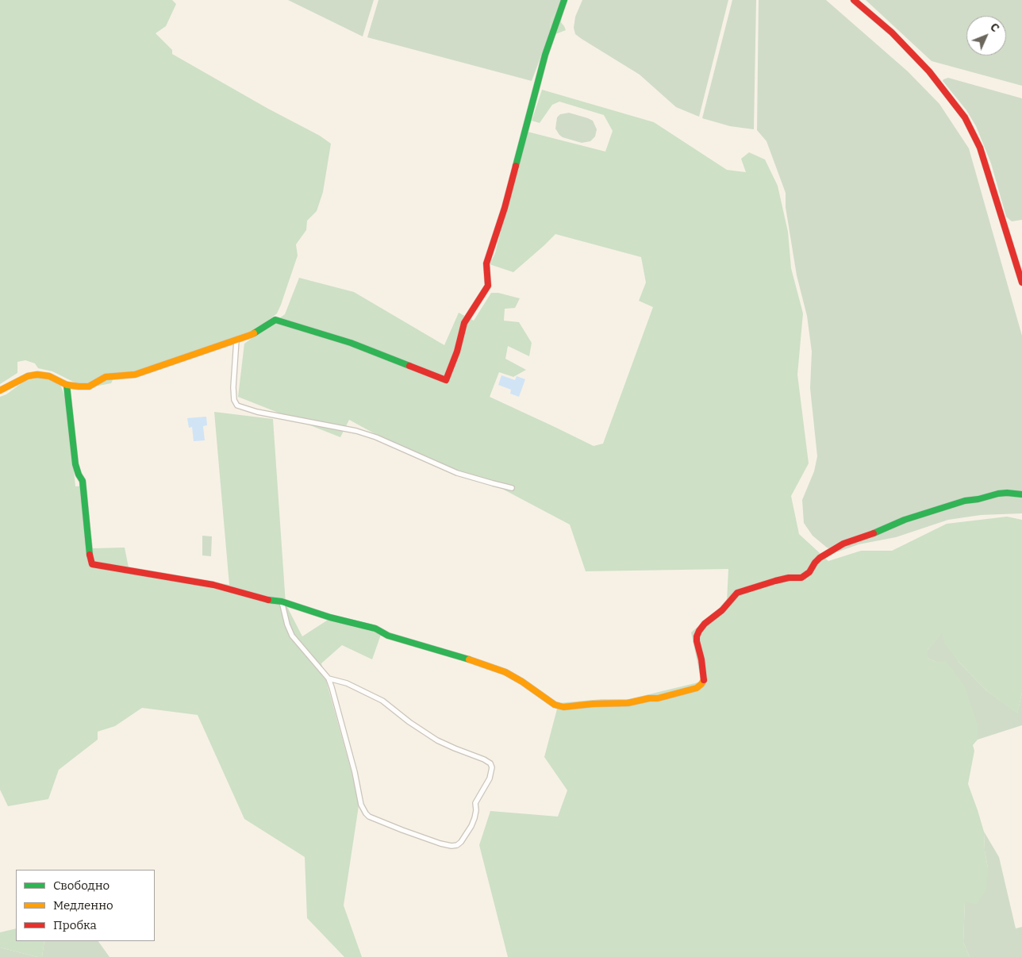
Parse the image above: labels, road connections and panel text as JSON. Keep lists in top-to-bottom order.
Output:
{
  "legend": ["Свободно", "Медленно", "Пробка"],
  "north": "top right"
}
